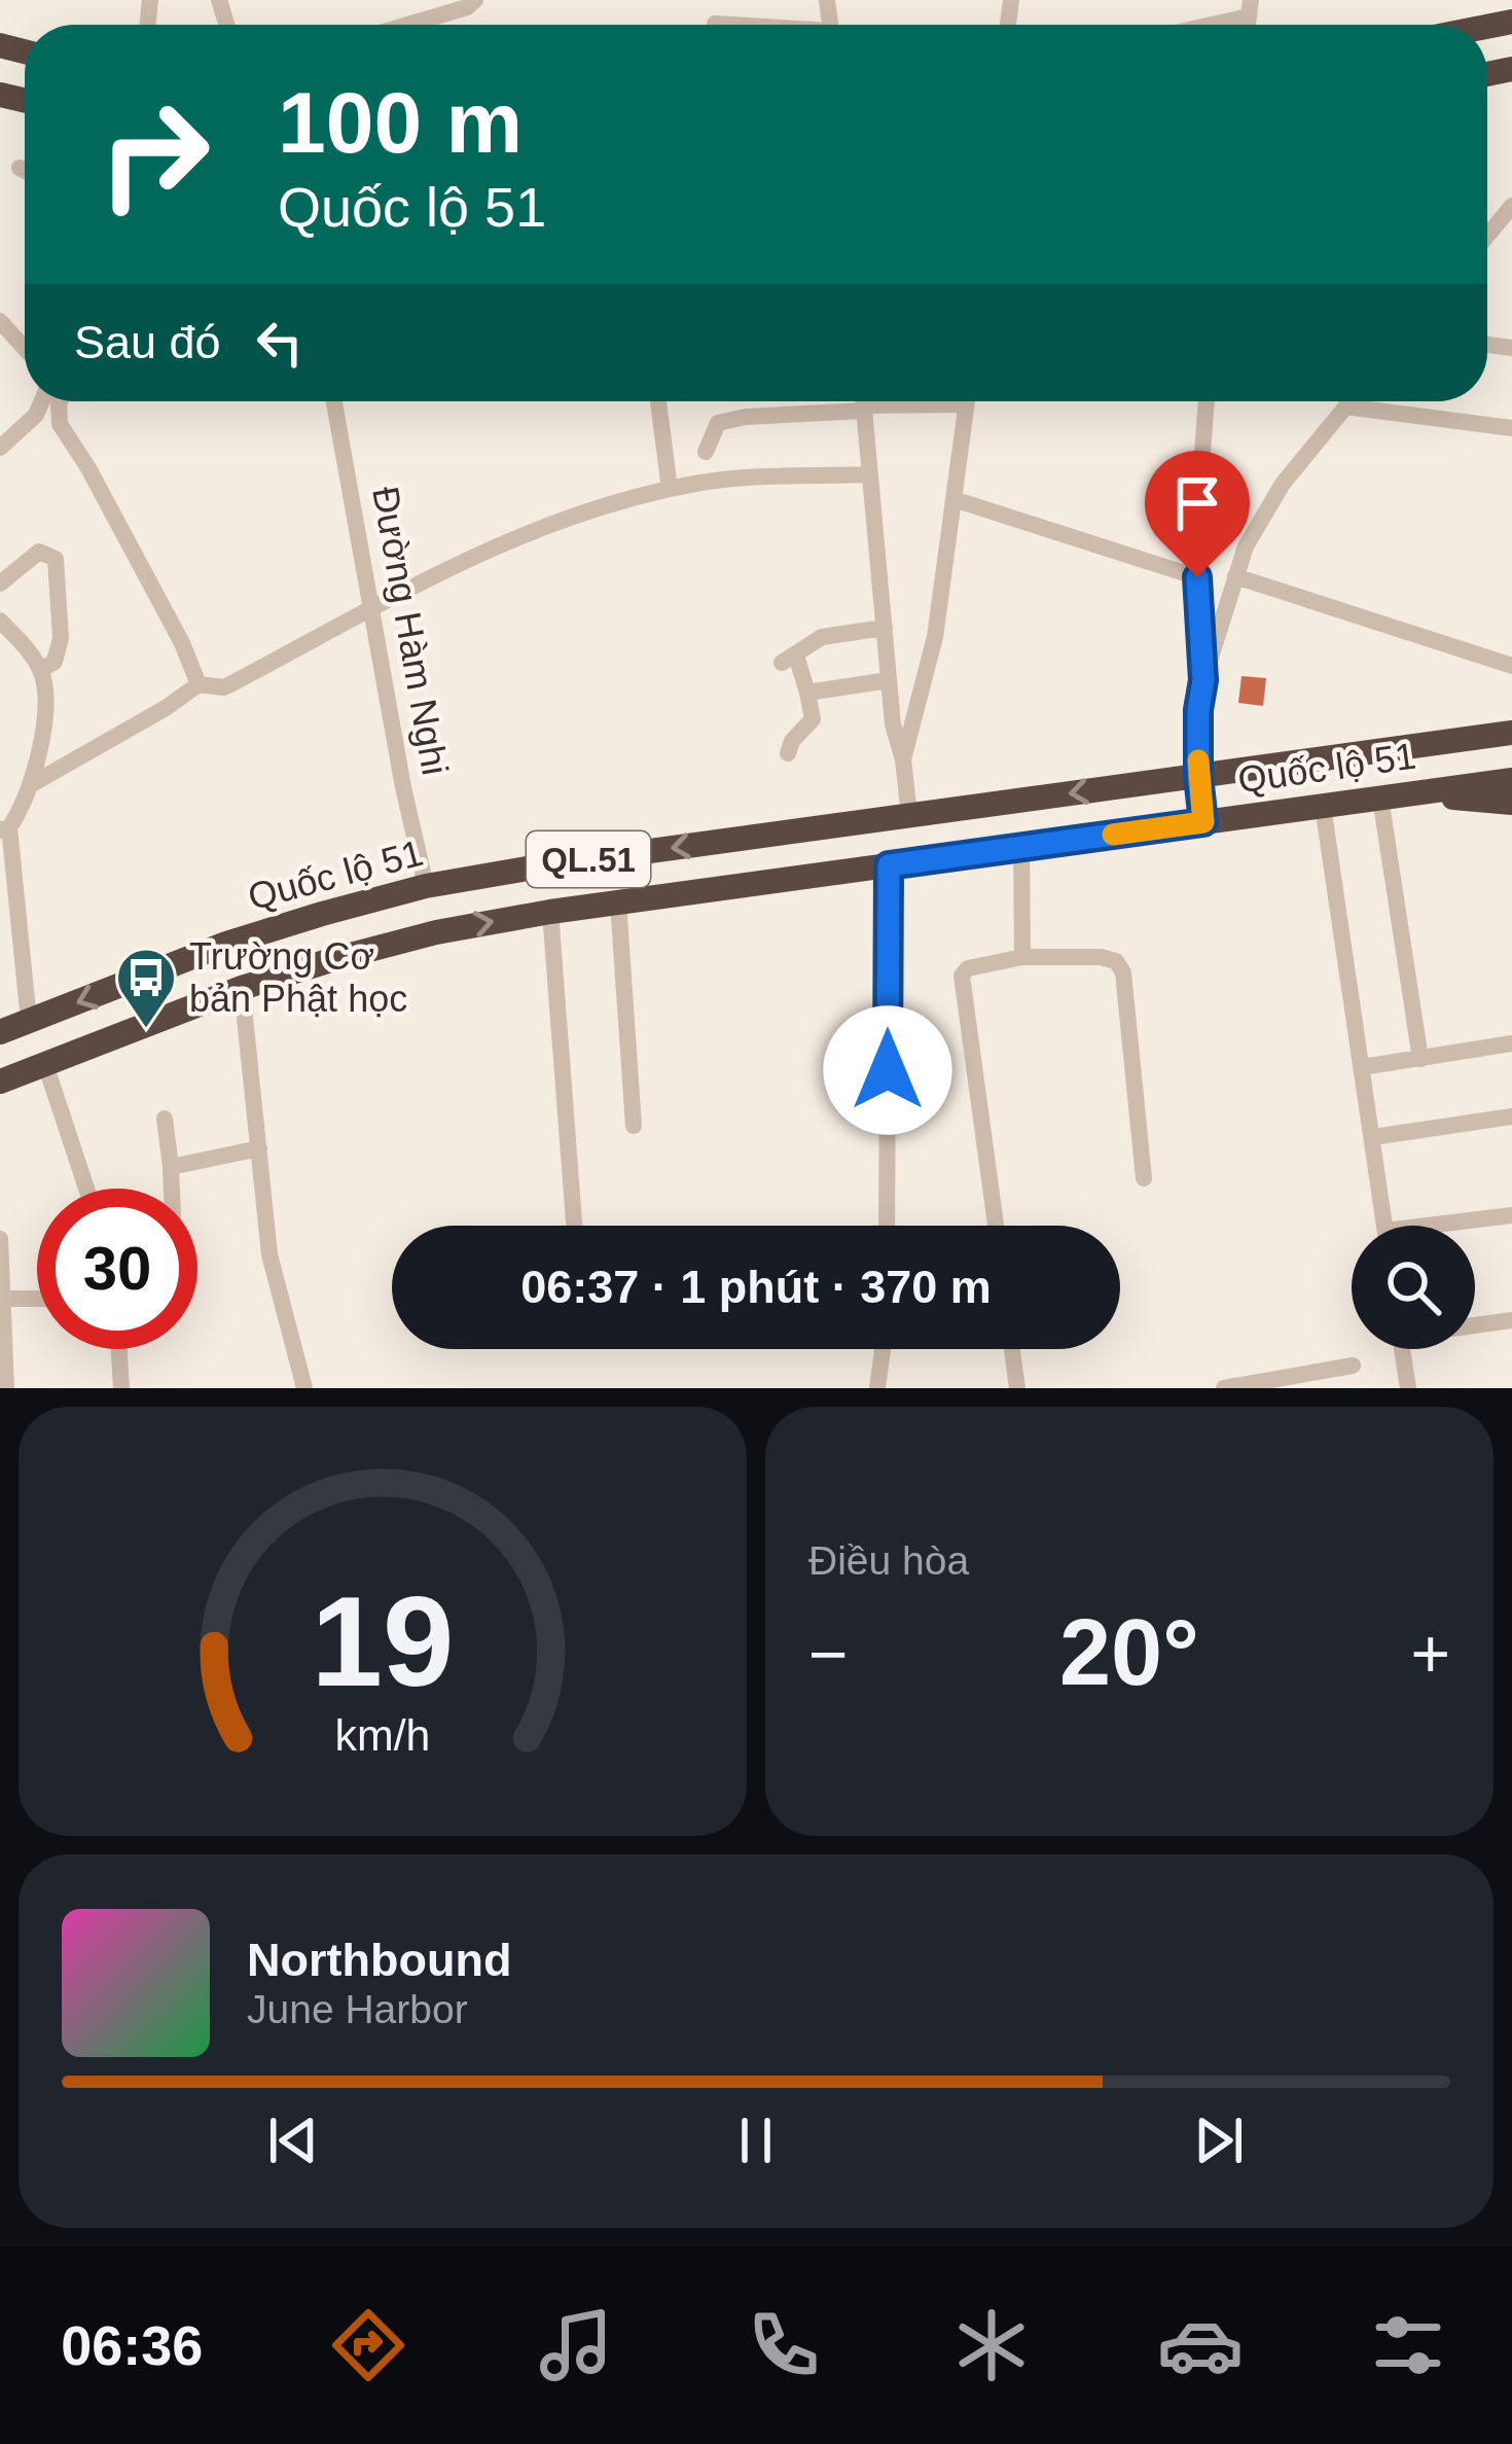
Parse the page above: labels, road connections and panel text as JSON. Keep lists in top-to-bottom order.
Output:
{
  "streets": {
    "highway": ["Quốc lộ 51", "QL.51"],
    "street": ["Đường Hàm Nghi"]
  },
  "crossings": [
    ["Đường Hàm Nghi", "Quốc lộ 51"],
    ["Quốc lộ 51", "QL.51"]
  ],
  "places": {
    "bus stop": ["Trường Cơ bản Phật học"]
  },
  "page": {
    "turn": ["100 m", "Quốc lộ 51"],
    "then": "Sau đó",
    "limit": "30",
    "trip": "06:37 · 1 phút · 370 m",
    "tile": "Điều hòa",
    "heat": ["−", "20°", "+"],
    "song": ["Northbound", "June Harbor"],
    "tabs": "06:36",
    "gauge": ["19", "km/h"]
  }
}
